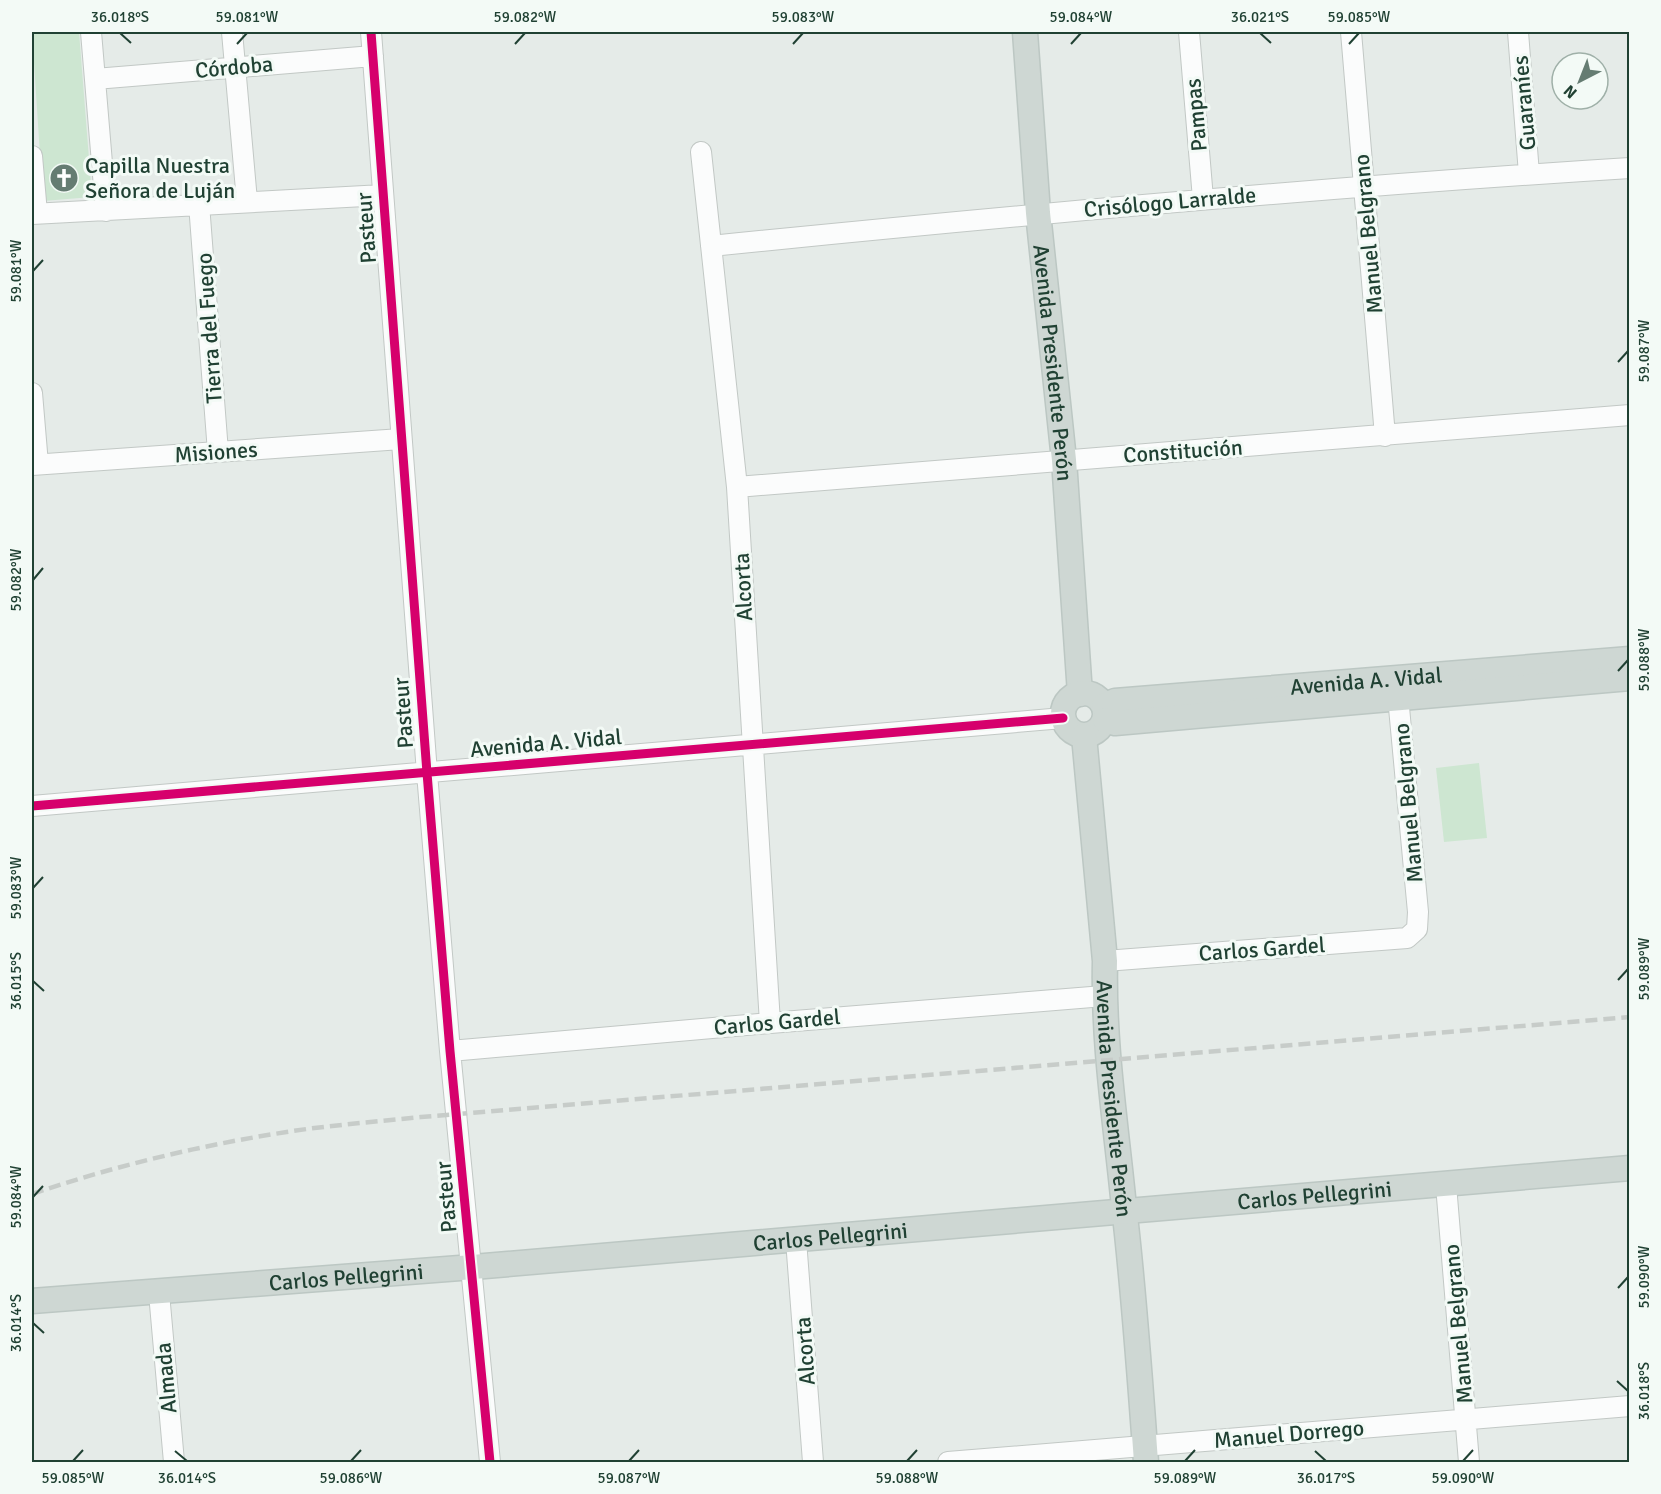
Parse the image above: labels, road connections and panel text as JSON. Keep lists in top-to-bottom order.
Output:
{
  "streets": {
    "main road": ["Avenida Presidente Perón", "Avenida A. Vidal", "Carlos Pellegrini"],
    "street": [
      "Córdoba",
      "Guaraníes",
      "Pampas",
      "Crisólogo Larralde",
      "Pasteur",
      "Manuel Belgrano",
      "Tierra del Fuego",
      "Constitución",
      "Misiones",
      "Alcorta",
      "Carlos Gardel",
      "Almada",
      "Manuel Dorrego"
    ]
  },
  "crossings": [
    ["Córdoba", "Pasteur"],
    ["Guaraníes", "Crisólogo Larralde"],
    ["Pampas", "Crisólogo Larralde"],
    ["Crisólogo Larralde", "Manuel Belgrano"],
    ["Crisólogo Larralde", "Avenida Presidente Perón"],
    ["Crisólogo Larralde", "Alcorta"],
    ["Pasteur", "Misiones"],
    ["Pasteur", "Avenida A. Vidal"],
    ["Pasteur", "Carlos Gardel"],
    ["Pasteur", "Carlos Pellegrini"],
    ["Manuel Belgrano", "Constitución"],
    ["Manuel Belgrano", "Avenida A. Vidal"],
    ["Manuel Belgrano", "Carlos Gardel"],
    ["Manuel Belgrano", "Carlos Pellegrini"],
    ["Manuel Belgrano", "Manuel Dorrego"],
    ["Tierra del Fuego", "Misiones"],
    ["Avenida Presidente Perón", "Constitución"],
    ["Avenida Presidente Perón", "Avenida A. Vidal"],
    ["Avenida Presidente Perón", "Carlos Gardel"],
    ["Avenida Presidente Perón", "Carlos Pellegrini"],
    ["Avenida Presidente Perón", "Manuel Dorrego"],
    ["Constitución", "Alcorta"],
    ["Alcorta", "Avenida A. Vidal"],
    ["Alcorta", "Carlos Gardel"],
    ["Alcorta", "Carlos Pellegrini"],
    ["Carlos Pellegrini", "Almada"]
  ],
  "places": {
    "church": ["Capilla Nuestra Señora de Luján"]
  },
  "north": "bottom left",
  "coordinates": [
    "36.018°S",
    "59.081°W",
    "59.082°W",
    "59.083°W",
    "59.084°W",
    "36.021°S",
    "59.085°W",
    "59.087°W",
    "59.088°W",
    "59.089°W",
    "36.015°S",
    "59.090°W",
    "36.014°S",
    "59.086°W",
    "36.017°S"
  ]
}
